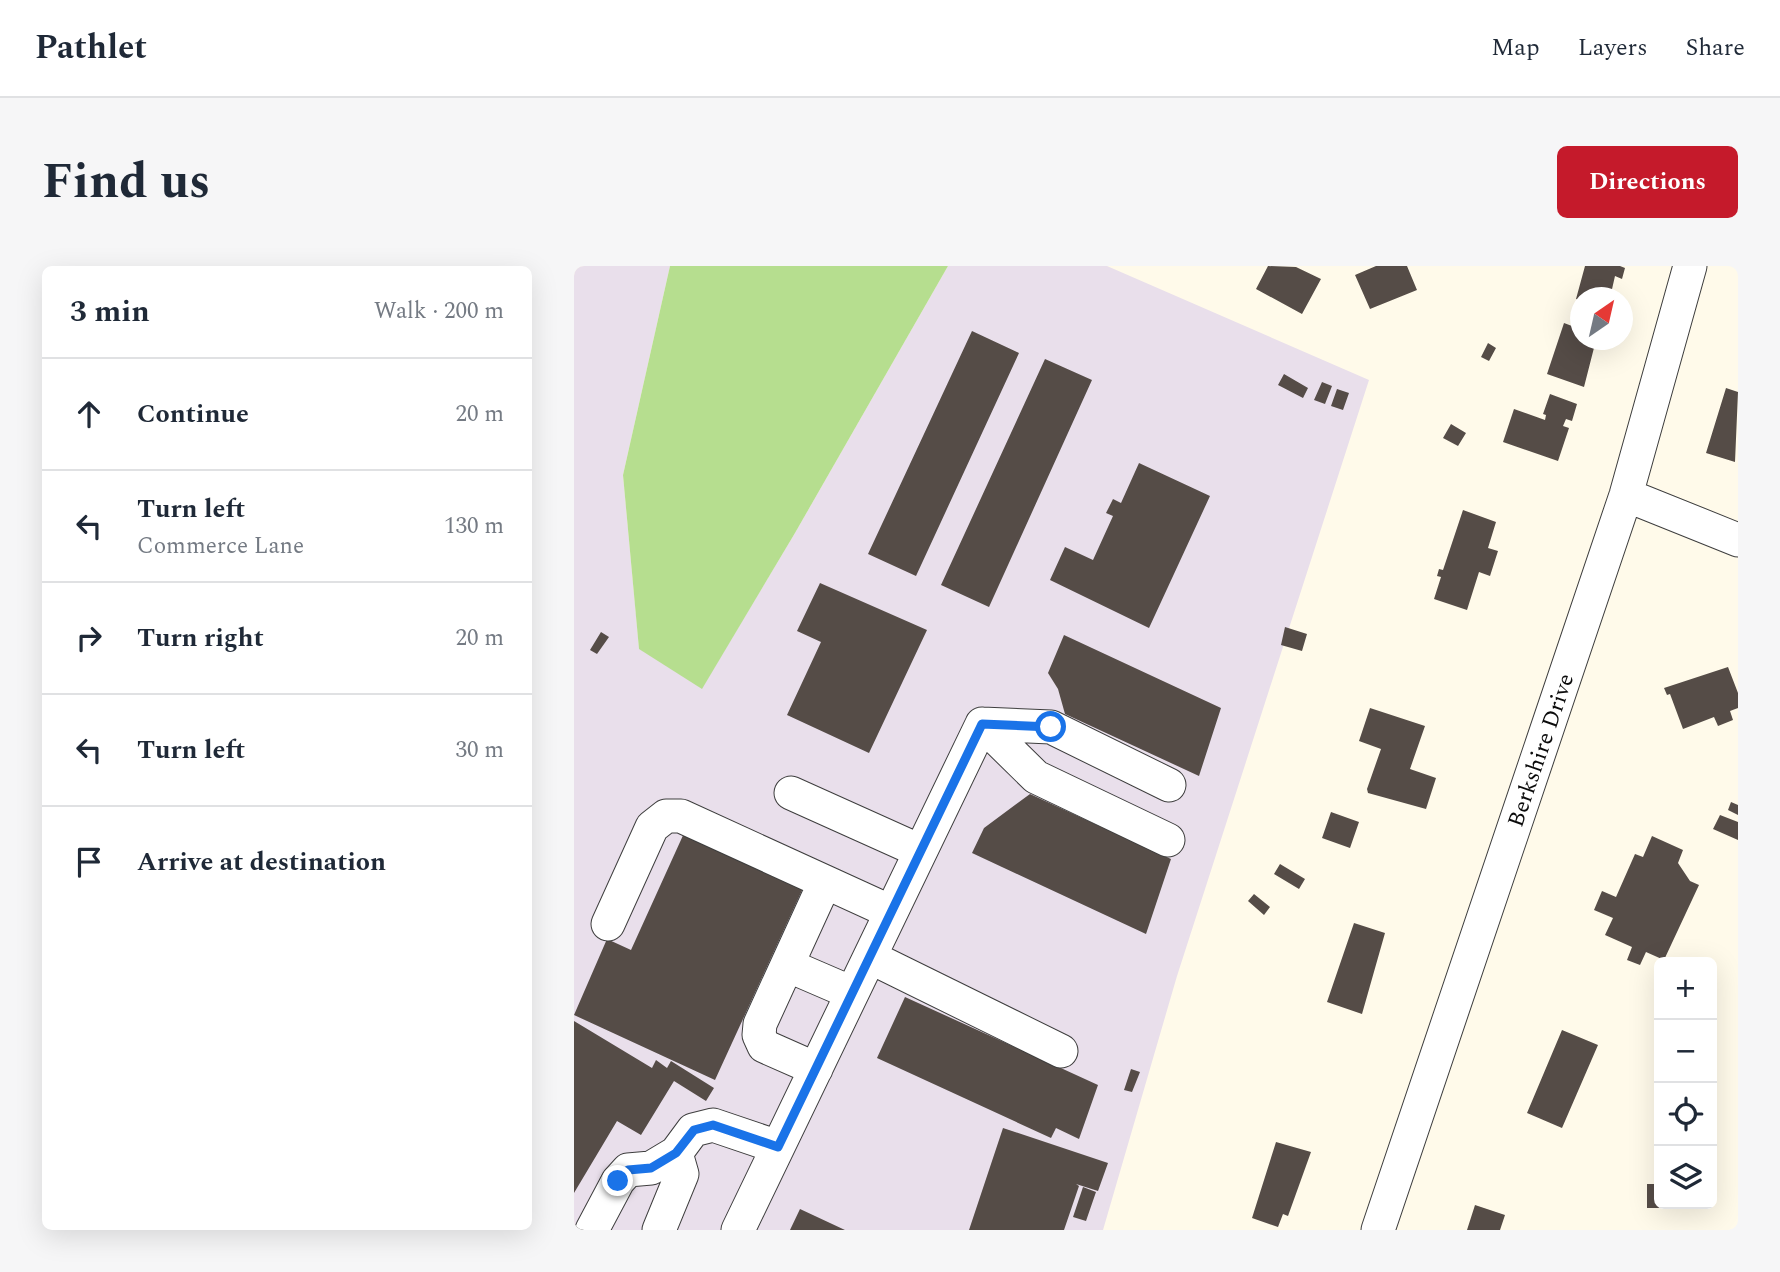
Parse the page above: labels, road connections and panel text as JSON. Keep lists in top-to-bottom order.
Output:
{
  "streets": {
    "street": ["Berkshire Drive"]
  },
  "north": "top right",
  "page": {
    "header": "Pathlet",
    "nav": ["Map", "Layers", "Share"],
    "title": "Find us",
    "buttons": "Directions",
    "heading": ["3 min", "Walk · 200 m"],
    "list": [
      ["Continue", "20 m"],
      ["Turn left", "Commerce Lane", "130 m"],
      ["Turn right", "20 m"],
      ["Turn left", "30 m"],
      "Arrive at destination"
    ],
    "map_buttons": ["+", "−"]
  }
}
